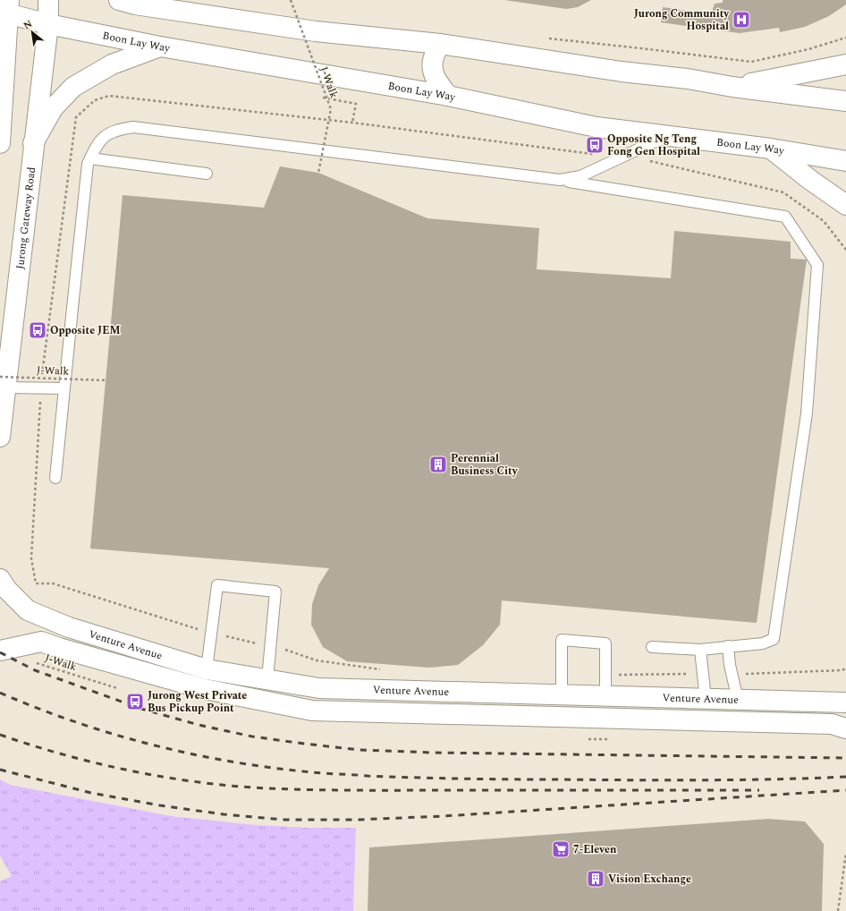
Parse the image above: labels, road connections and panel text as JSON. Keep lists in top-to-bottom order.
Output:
{
  "streets": {
    "main road": ["Boon Lay Way", "Jurong Gateway Road", "Venture Avenue"],
    "path": ["J-Walk"]
  },
  "crossings": [
    ["Boon Lay Way", "Jurong Gateway Road"],
    ["J-Walk", "Jurong Gateway Road"]
  ],
  "places": {
    "hospital": ["Jurong Community Hospital"],
    "bus stop": ["Opposite Ng Teng Fong Gen Hospital", "Opposite JEM", "Jurong West Private Bus Pickup Point"],
    "building": ["Perennial Business City", "Vision Exchange"],
    "supermarket": ["7-Eleven"]
  },
  "north": "top left"
}
